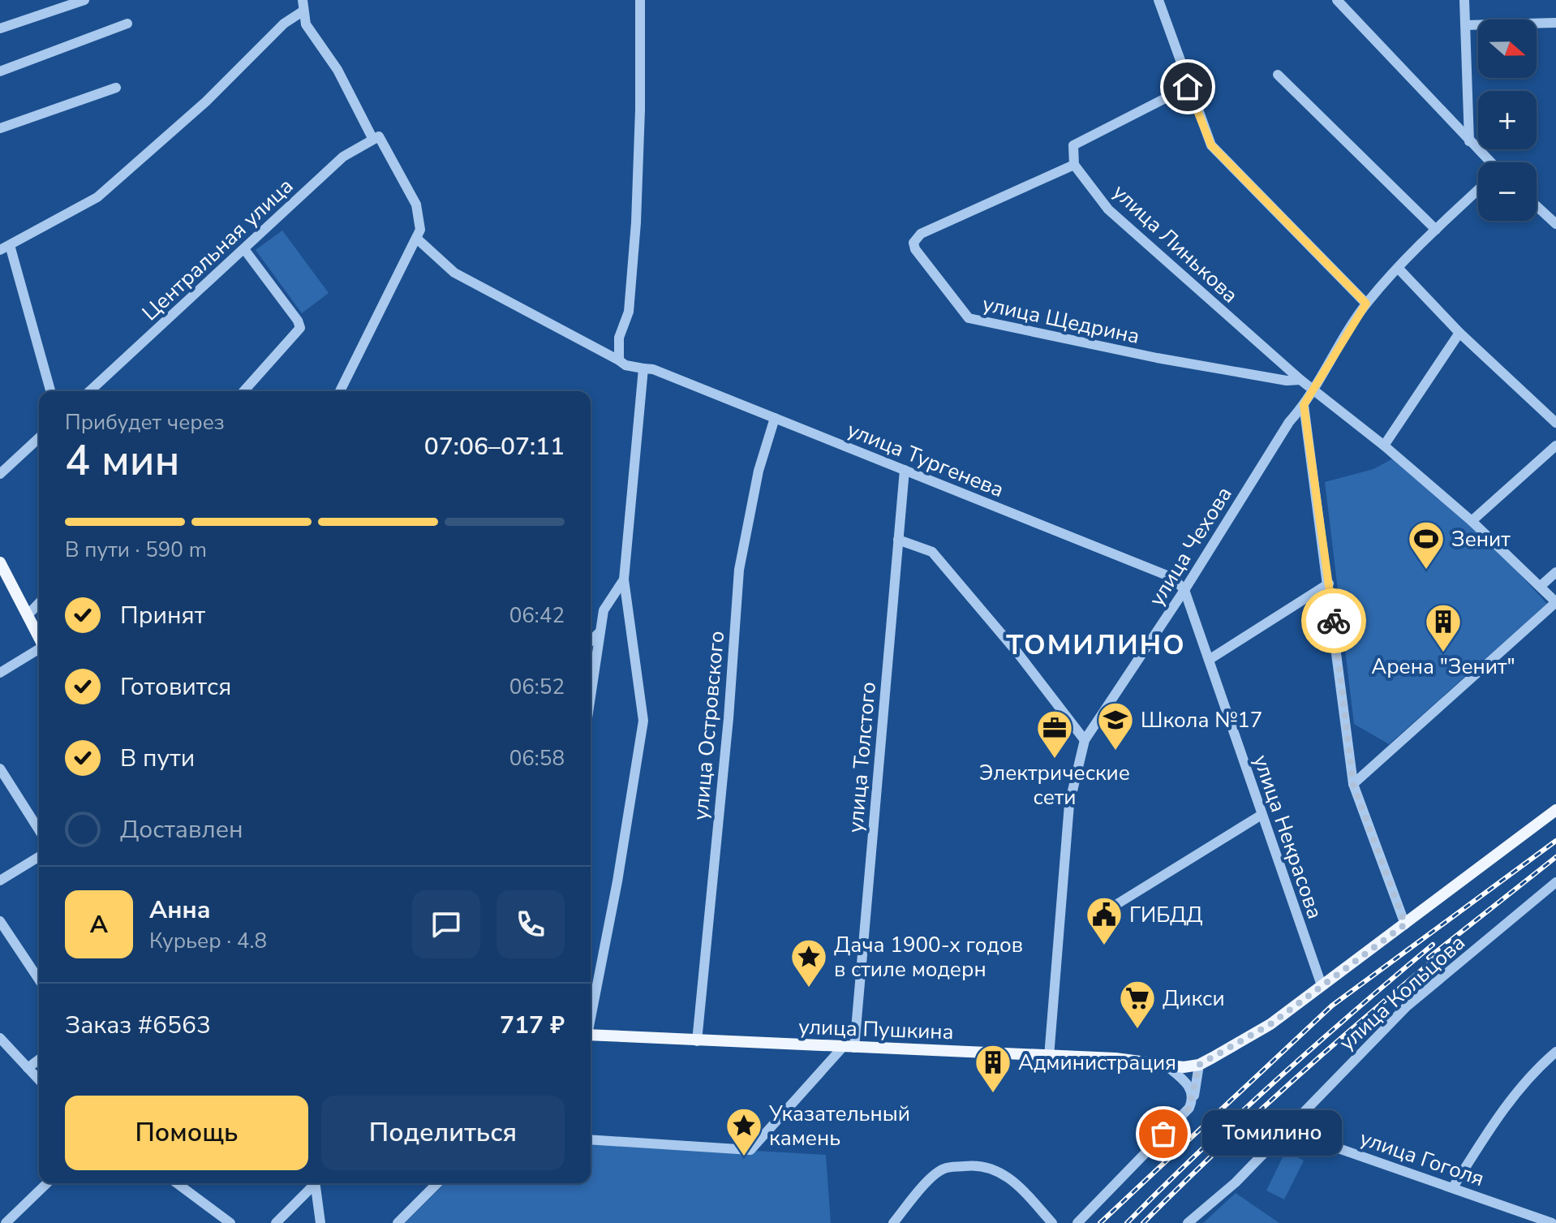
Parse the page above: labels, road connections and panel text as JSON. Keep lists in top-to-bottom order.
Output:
{
  "streets": {
    "main road": ["улица Пушкина"],
    "street": [
      "улица Линькова",
      "Центральная улица",
      "улица Щедрина",
      "улица Тургенева",
      "улица Чехова",
      "улица Островского",
      "улица Толстого",
      "улица Некрасова",
      "улица Кольцова",
      "улица Гоголя"
    ]
  },
  "crossings": [
    ["улица Линькова", "улица Щедрина"],
    ["улица Линькова", "улица Чехова"],
    ["улица Тургенева", "улица Чехова"],
    ["улица Тургенева", "улица Островского"],
    ["улица Тургенева", "улица Толстого"],
    ["улица Тургенева", "улица Некрасова"],
    ["улица Чехова", "улица Некрасова"],
    ["улица Островского", "улица Пушкина"],
    ["улица Толстого", "улица Пушкина"],
    ["улица Кольцова", "улица Гоголя"]
  ],
  "districts": ["ТОМИЛИНО"],
  "places": {
    "sports": ["Зенит"],
    "building": ["Арена \"Зенит\"", "Администрация"],
    "school or university": ["Школа №17"],
    "office": ["Электрические сети"],
    "public building": ["ГИБДД"],
    "place": ["Дача 1900-х годов в стиле модерн", "Указательный камень"],
    "supermarket": ["Дикси"],
    "other": ["Томилино"]
  },
  "north": "right",
  "page": {
    "map_buttons": ["+", "−"],
    "heading": ["4 мин", "Прибудет через", "07:06–07:11"],
    "panel": [
      "Анна",
      "Курьер · 4.8",
      "Заказ #6563",
      "717 ₽"
    ],
    "bar": "В пути · 590 m",
    "list": [
      ["Принят", "06:42"],
      ["Готовится", "06:52"],
      ["В пути", "06:58"],
      "Доставлен"
    ],
    "round": "А",
    "buttons": ["Помощь", "Поделиться"],
    "bubble": "Томилино"
  }
}
